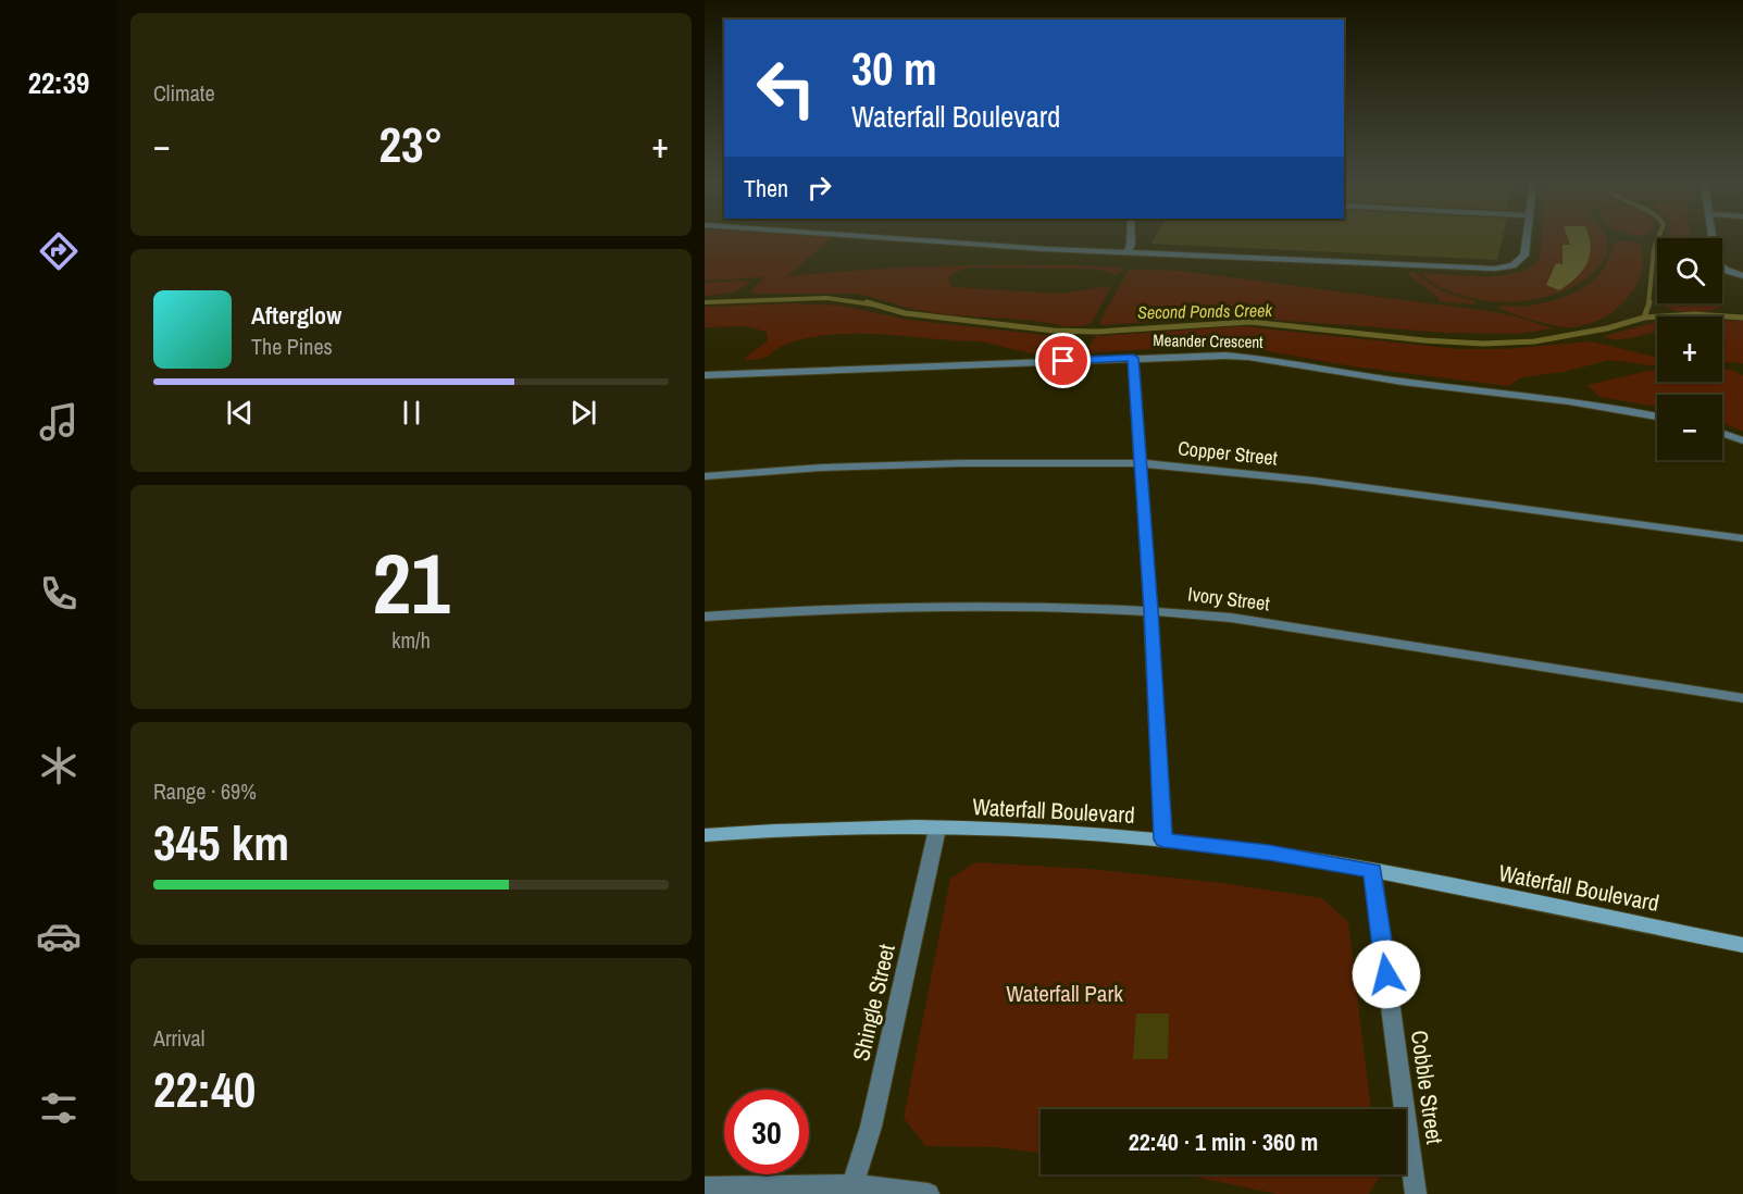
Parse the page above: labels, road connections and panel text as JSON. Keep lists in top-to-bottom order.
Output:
{
  "streets": {
    "street": [
      "Meander Crescent",
      "Copper Street",
      "Ivory Street",
      "Waterfall Boulevard",
      "Shingle Street",
      "Cobble Street"
    ]
  },
  "crossings": [
    ["Waterfall Boulevard", "Shingle Street"],
    ["Waterfall Boulevard", "Cobble Street"]
  ],
  "water": ["Second Ponds Creek"],
  "parks": ["Waterfall Park"],
  "page": {
    "tabs": "22:39",
    "tile": [
      "Climate",
      ["21", "km/h"],
      ["Range · 69%", "345 km"],
      ["Arrival", "22:40"]
    ],
    "turn": ["30 m", "Waterfall Boulevard"],
    "heat": ["−", "23°", "+"],
    "then": "Then",
    "map_buttons": ["+", "−"],
    "song": ["Afterglow", "The Pines"],
    "limit": "30",
    "trip": "22:40 · 1 min · 360 m"
  }
}
